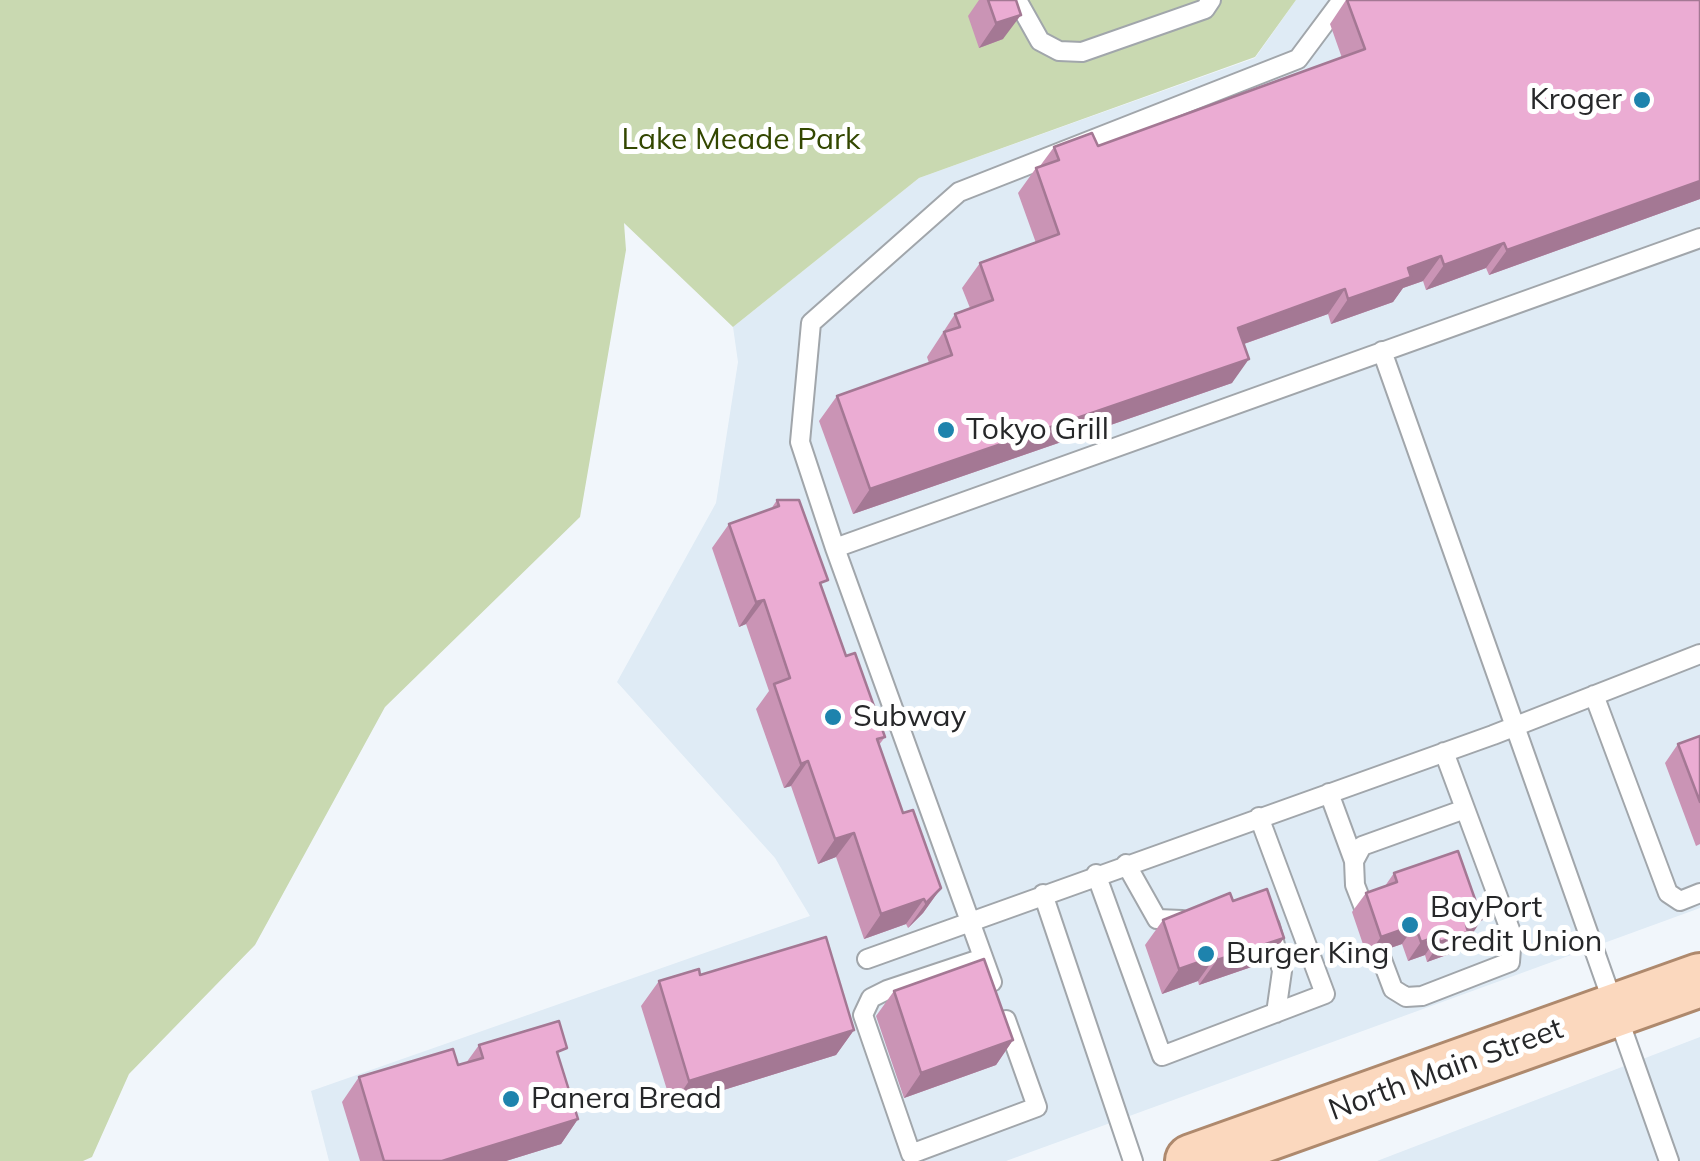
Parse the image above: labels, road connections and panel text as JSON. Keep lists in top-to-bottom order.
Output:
{
  "streets": {
    "main road": ["North Main Street"]
  },
  "parks": ["Lake Meade Park"],
  "places": [
    "Kroger",
    "Tokyo Grill",
    "Subway",
    "BayPort Credit Union",
    "Burger King",
    "Panera Bread"
  ]
}
